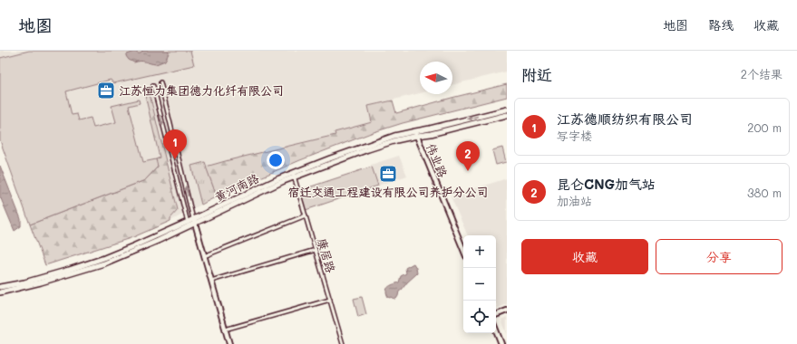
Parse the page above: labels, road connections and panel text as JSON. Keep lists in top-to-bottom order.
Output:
{
  "streets": {
    "main road": ["黄河南路"],
    "street": ["伟业路", "康居路"]
  },
  "crossings": [
    ["伟业路", "黄河南路"],
    ["黄河南路", "康居路"]
  ],
  "places": {
    "office": ["江苏恒力集团德力化纤有限公司", "宿迁交通工程建设有限公司养护分公司"]
  },
  "north": "left",
  "page": {
    "header": "地图",
    "nav": ["地图", "路线", "收藏"],
    "heading": ["附近", "2个结果"],
    "list": [
      {
        "mark": "1",
        "name": "江苏德顺纺织有限公司",
        "note": "写字楼",
        "value": "200 m"
      },
      {
        "mark": "2",
        "name": "昆仑CNG加气站",
        "note": "加油站",
        "value": "380 m"
      }
    ],
    "pins": ["1", "2"],
    "buttons": ["收藏", "分享"],
    "map_buttons": ["+", "−"]
  }
}
